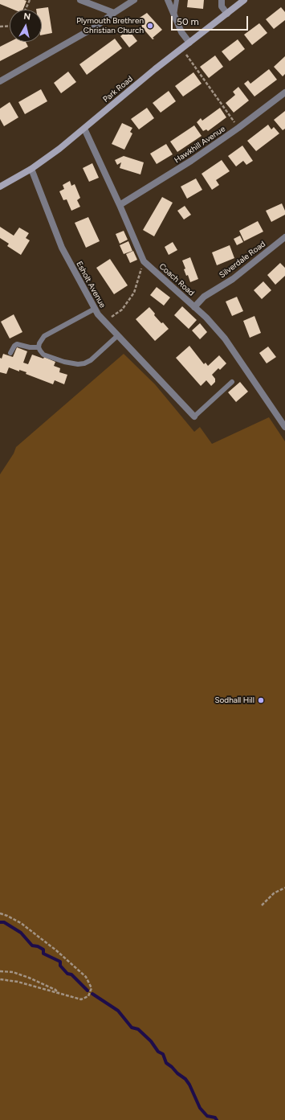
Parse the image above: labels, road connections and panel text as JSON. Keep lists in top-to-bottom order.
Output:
{
  "streets": {
    "main road": ["Park Road"],
    "street": [
      "Hawkhill Avenue",
      "Silverdale Road",
      "Coach Road",
      "Esholt Avenue"
    ]
  },
  "crossings": [
    ["Park Road", "Coach Road"],
    ["Park Road", "Esholt Avenue"],
    ["Hawkhill Avenue", "Coach Road"],
    ["Silverdale Road", "Coach Road"]
  ],
  "places": ["Plymouth Brethren Christian Church", "Sodhall Hill"],
  "scale_bar": "50 m",
  "north": "top"
}
